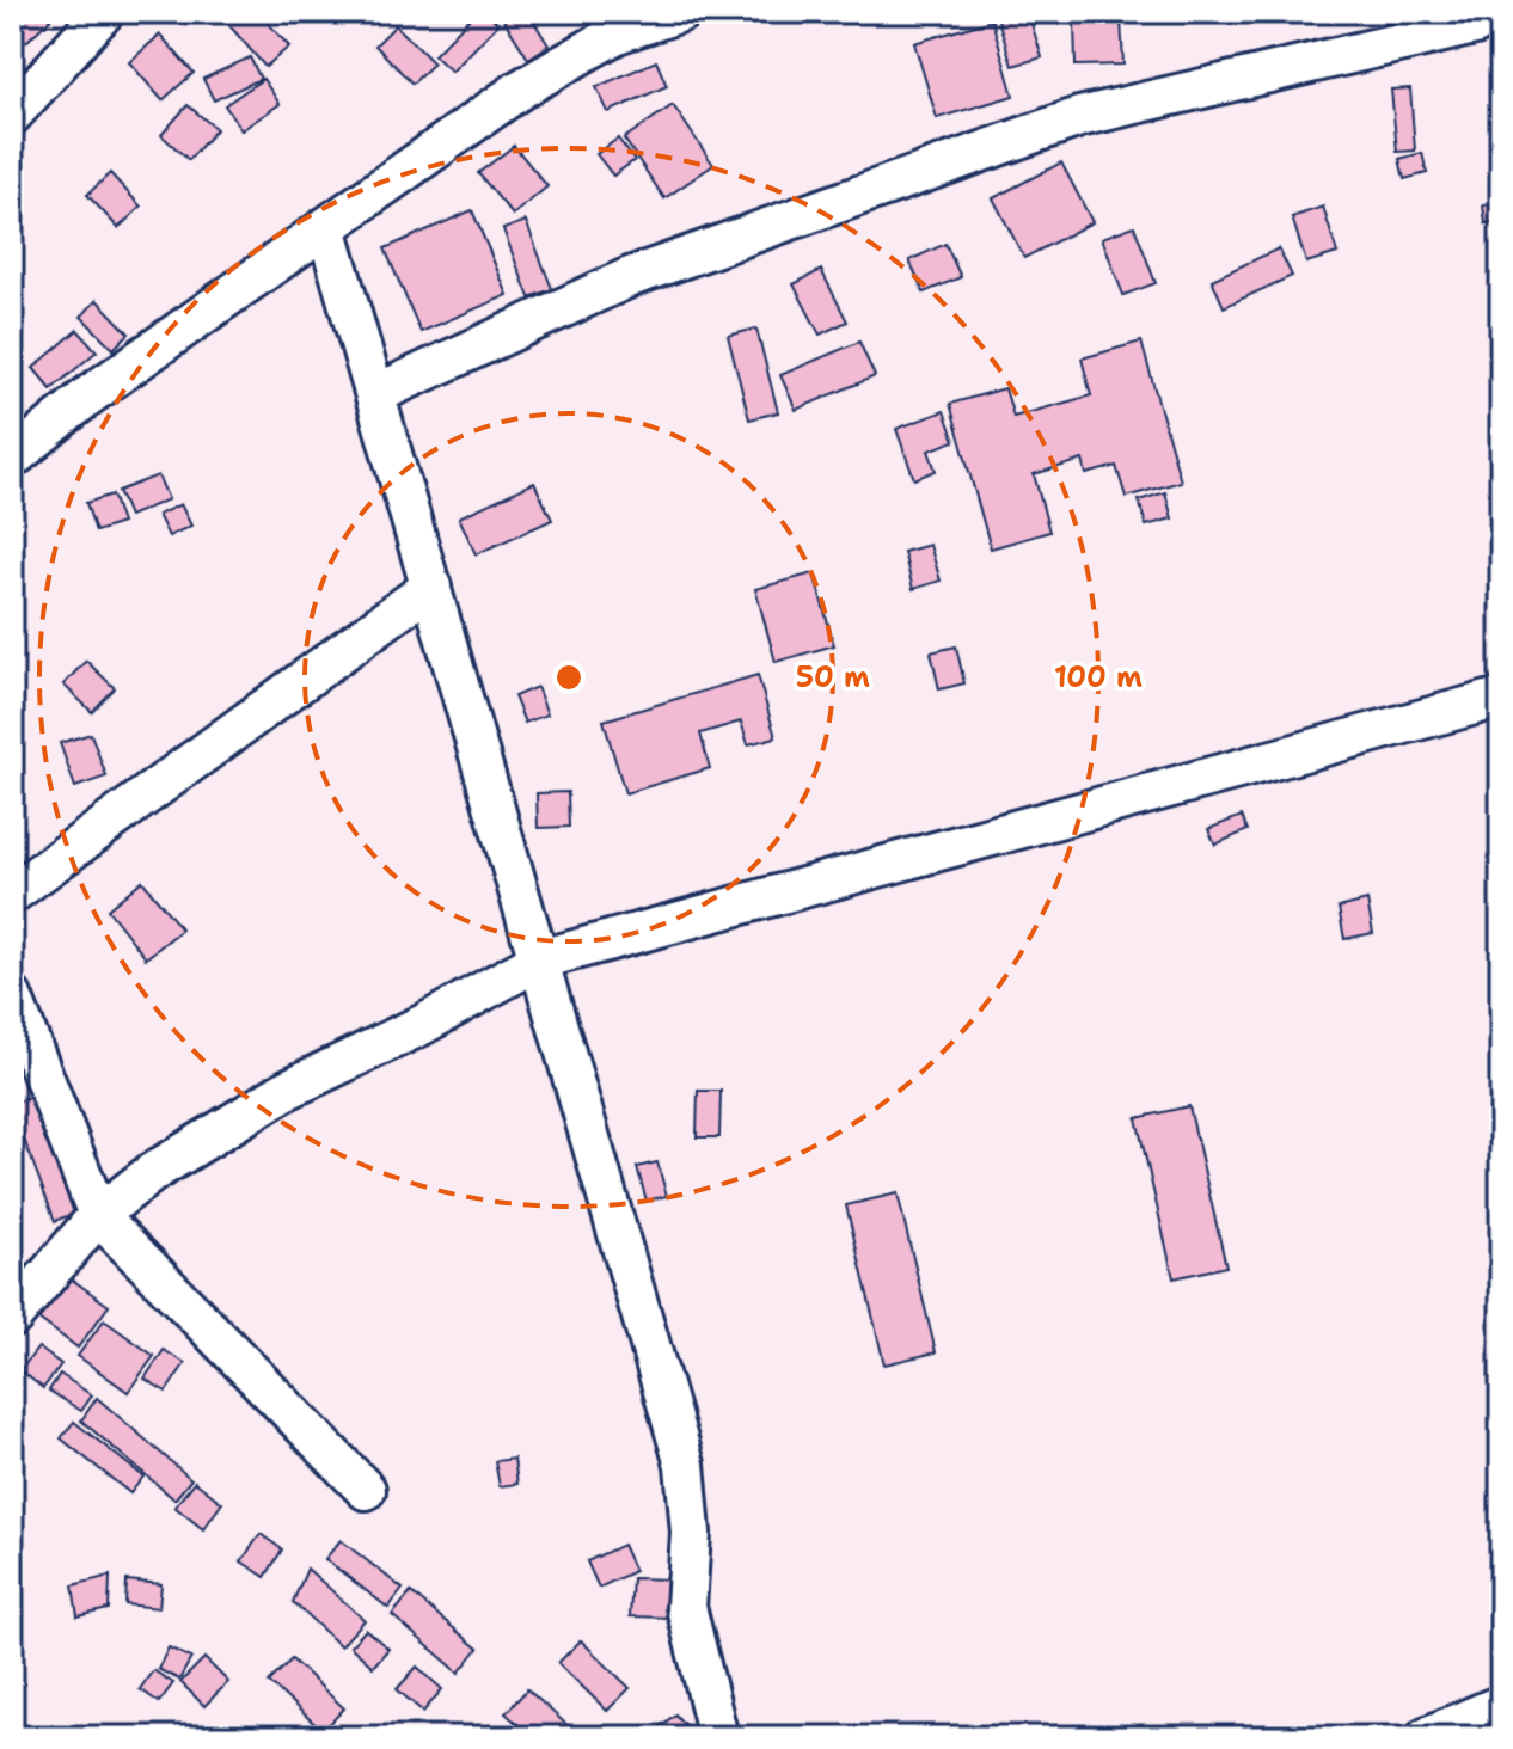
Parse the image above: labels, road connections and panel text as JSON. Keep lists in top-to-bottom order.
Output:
{
  "rings": ["50 m", "100 m"]
}
